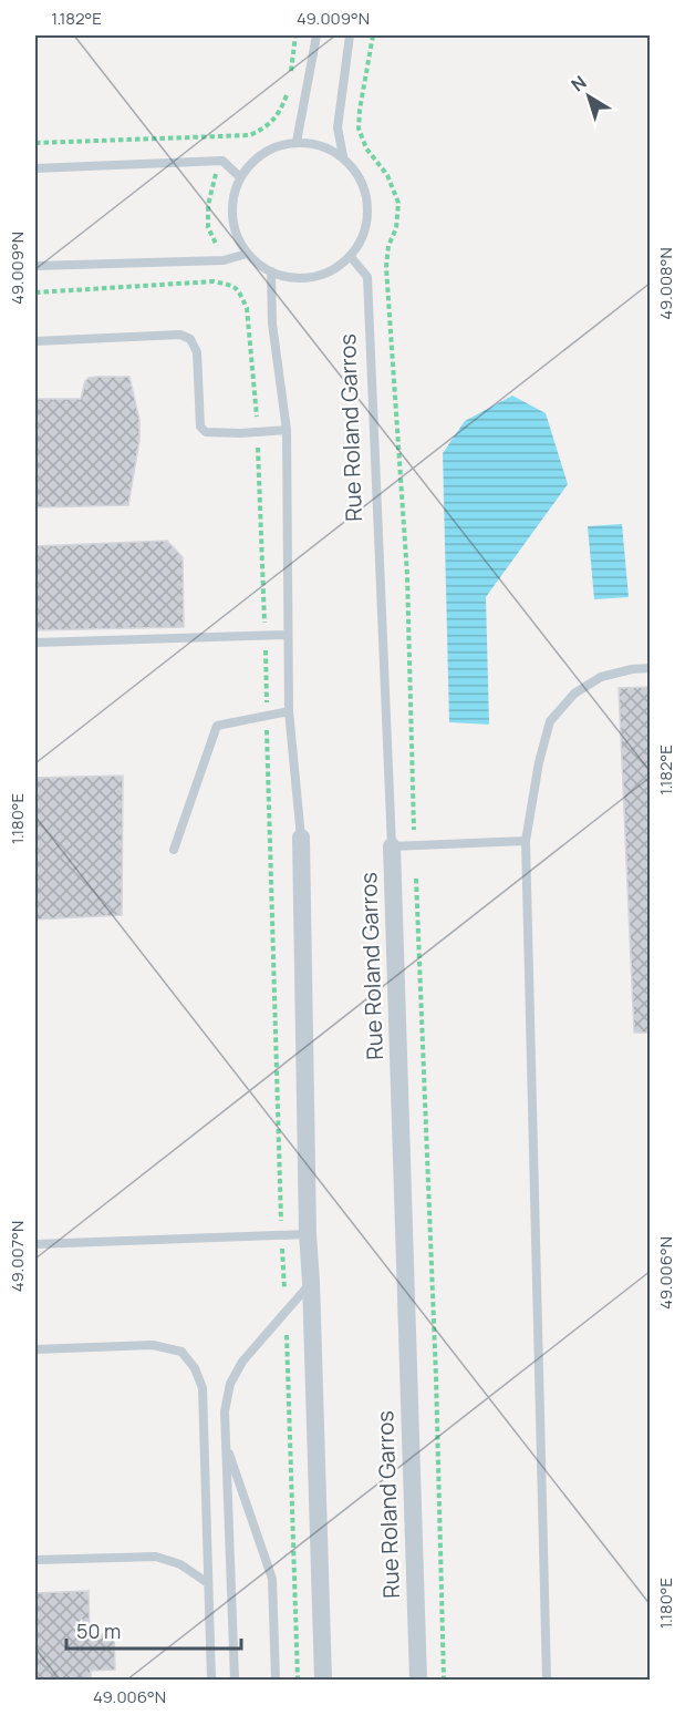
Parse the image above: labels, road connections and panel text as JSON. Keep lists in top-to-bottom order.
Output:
{
  "streets": {
    "street": ["Rue Roland Garros"]
  },
  "scale_bar": "50 m",
  "north": "top left",
  "coordinates": [
    "1.182°E",
    "49.009°N",
    "49.008°N",
    "1.180°E",
    "49.007°N",
    "49.006°N"
  ]
}
